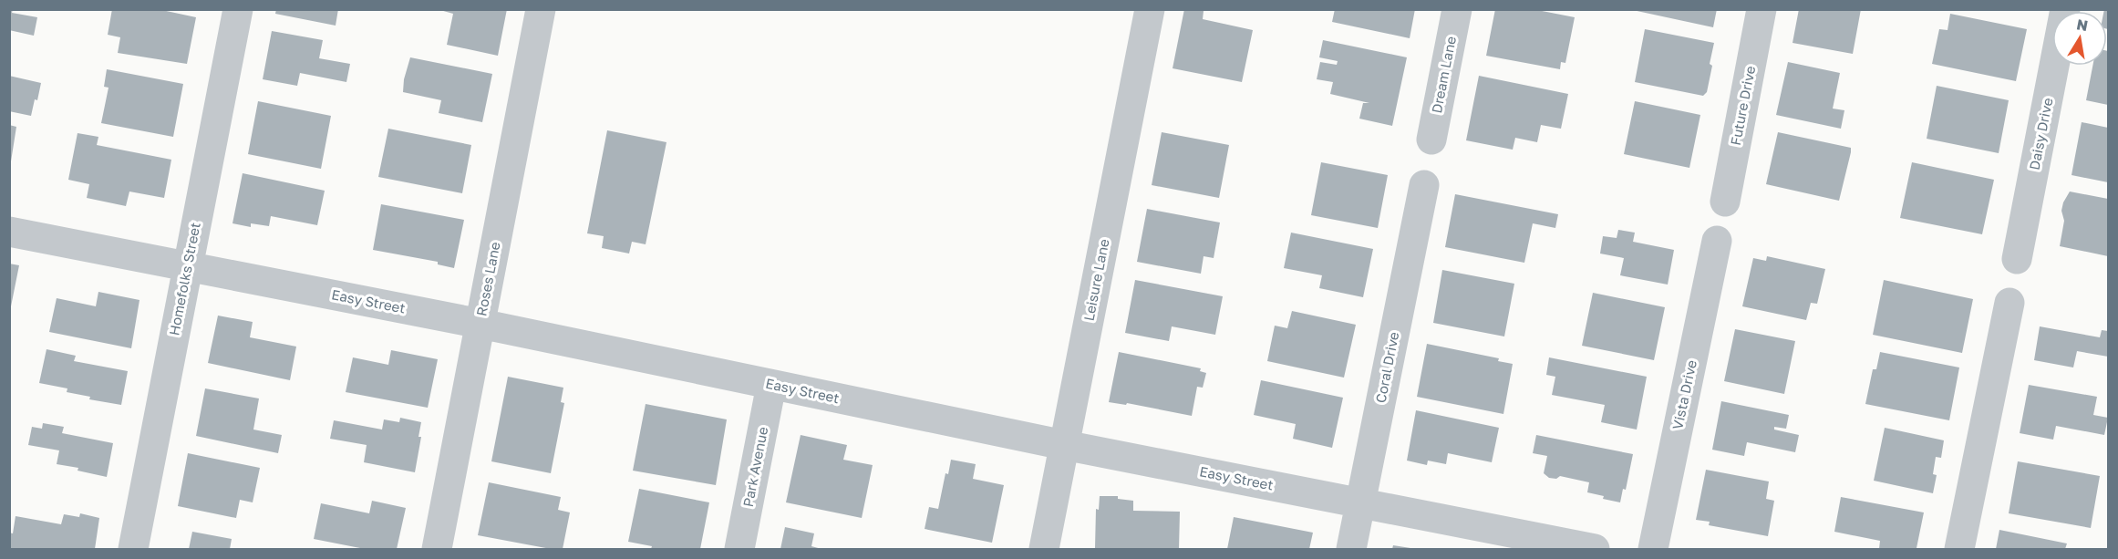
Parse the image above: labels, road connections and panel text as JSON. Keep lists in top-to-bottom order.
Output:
{
  "streets": {
    "street": [
      "Dream Lane",
      "Future Drive",
      "Daisy Drive",
      "Homefolks Street",
      "Roses Lane",
      "Leisure Lane",
      "Easy Street",
      "Coral Drive",
      "Vista Drive",
      "Park Avenue"
    ]
  },
  "crossings": [
    ["Homefolks Street", "Easy Street"],
    ["Roses Lane", "Easy Street"],
    ["Leisure Lane", "Easy Street"],
    ["Easy Street", "Coral Drive"],
    ["Easy Street", "Park Avenue"]
  ],
  "north": "top"
}
